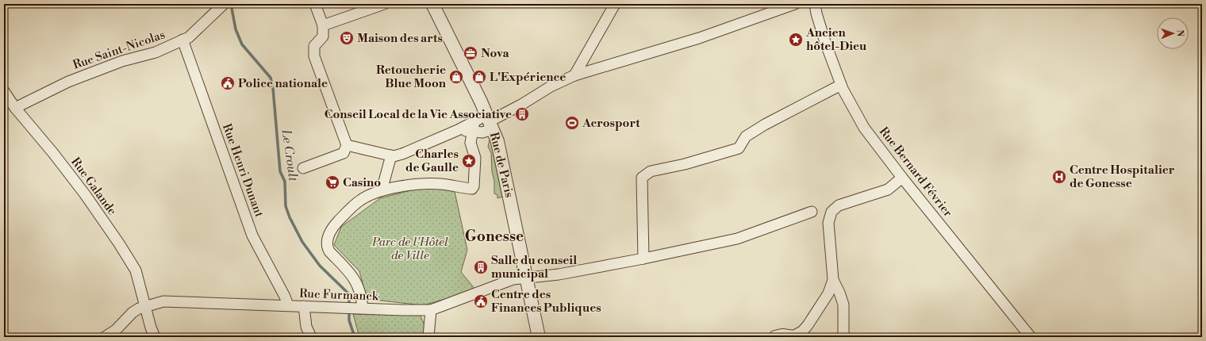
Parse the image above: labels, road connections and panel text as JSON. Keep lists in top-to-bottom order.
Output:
{
  "streets": {
    "street": [
      "Rue Saint-Nicolas",
      "Rue de Paris",
      "Rue Henri Dunant",
      "Rue Bernard Février",
      "Rue Galande",
      "Rue Furmanek"
    ]
  },
  "crossings": [
    ["Rue Saint-Nicolas", "Rue Henri Dunant"],
    ["Rue Saint-Nicolas", "Rue Galande"],
    ["Rue de Paris", "Rue Furmanek"],
    ["Rue Henri Dunant", "Rue Furmanek"],
    ["Rue Galande", "Rue Furmanek"]
  ],
  "districts": ["Gonesse"],
  "water": ["Le Croult"],
  "parks": ["Parc de l'Hôtel de Ville"],
  "places": {
    "theatre": ["Maison des arts"],
    "place": ["Ancien hôtel-Dieu", "Charles de Gaulle"],
    "office": ["Nova"],
    "shop": ["Retoucherie Blue Moon", "L'Expérience"],
    "public building": ["Police nationale", "Centre des Finances Publiques"],
    "building": ["Conseil Local de la Vie Associative", "Salle du conseil municipal"],
    "sports": ["Acrosport"],
    "hospital": ["Centre Hospitalier de Gonesse"],
    "supermarket": ["Casino"]
  },
  "north": "right"
}
